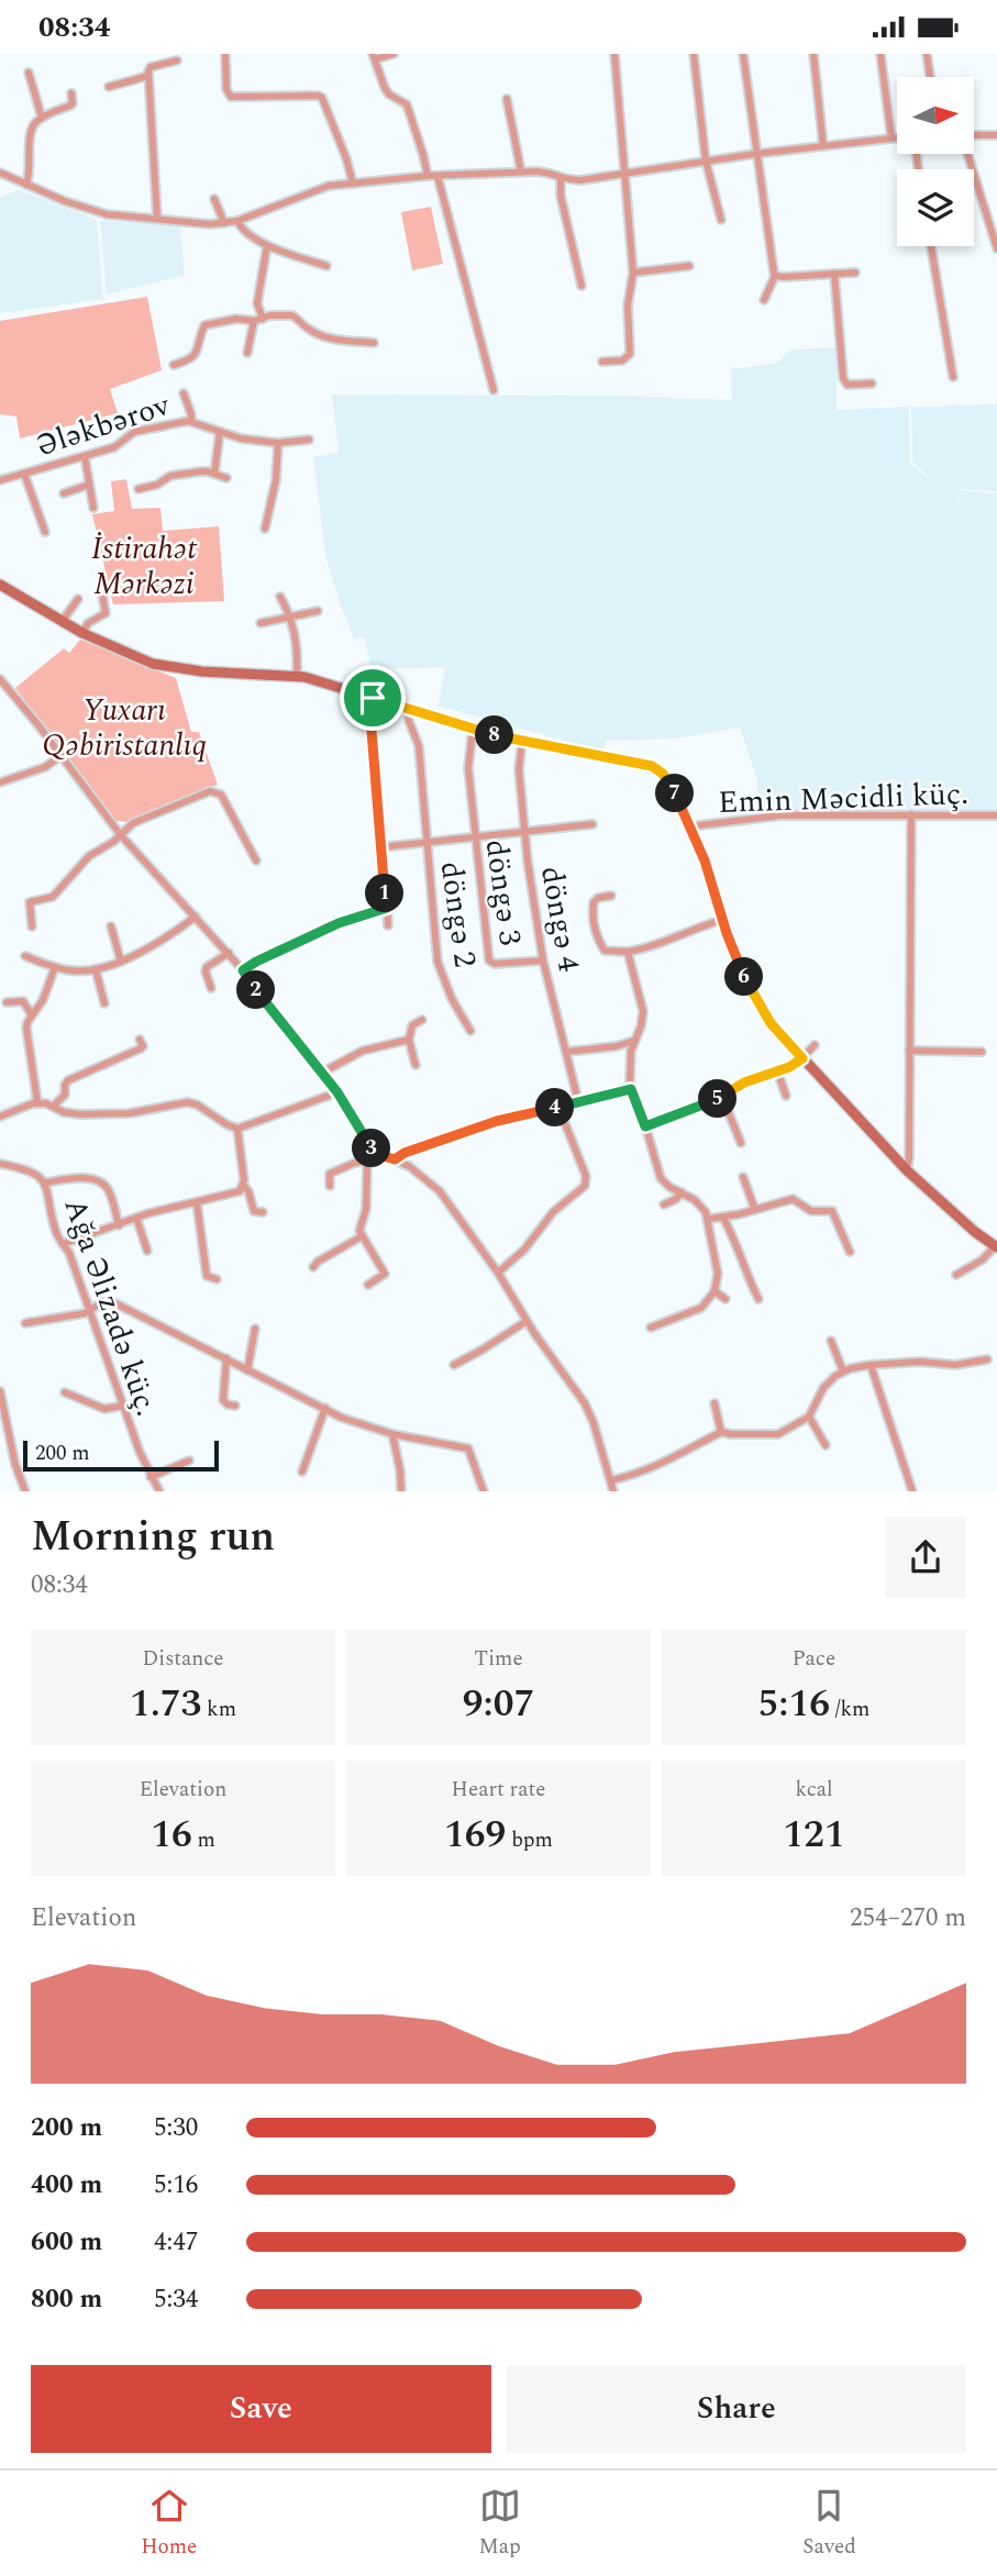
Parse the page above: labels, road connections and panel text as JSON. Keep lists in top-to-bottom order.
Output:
{
  "streets": {
    "street": [
      "Ələkbərov",
      "Emin Məcidli küç.",
      "döngə 3",
      "döngə 2",
      "döngə 4",
      "Ağa Əlizadə küç."
    ]
  },
  "crossings": [
    ["döngə 3", "döngə 4"]
  ],
  "parks": ["İstirahət Mərkəzi", "Yuxarı Qəbiristanlıq"],
  "scale_bar": "200 m",
  "north": "right",
  "page": {
    "status": "08:34",
    "pins": [
      "8",
      "7",
      "1",
      "6",
      "2",
      "5",
      "4",
      "3"
    ],
    "scale": "200 m",
    "heading": ["Morning run", "08:34"],
    "stats": [
      ["Distance", "1.73 km"],
      ["Time", "9:07"],
      ["Pace", "5:16 /km"],
      ["Elevation", "16 m"],
      ["Heart rate", "169 bpm"],
      ["kcal", "121"]
    ],
    "chart": ["Elevation", "254–270 m"],
    "list": [
      {
        "name": "200 m",
        "note": "5:30"
      },
      {
        "name": "400 m",
        "note": "5:16"
      },
      {
        "name": "600 m",
        "note": "4:47"
      },
      {
        "name": "800 m",
        "note": "5:34"
      }
    ],
    "buttons": ["Save", "Share"],
    "tabs": ["Home", "Map", "Saved"]
  }
}
